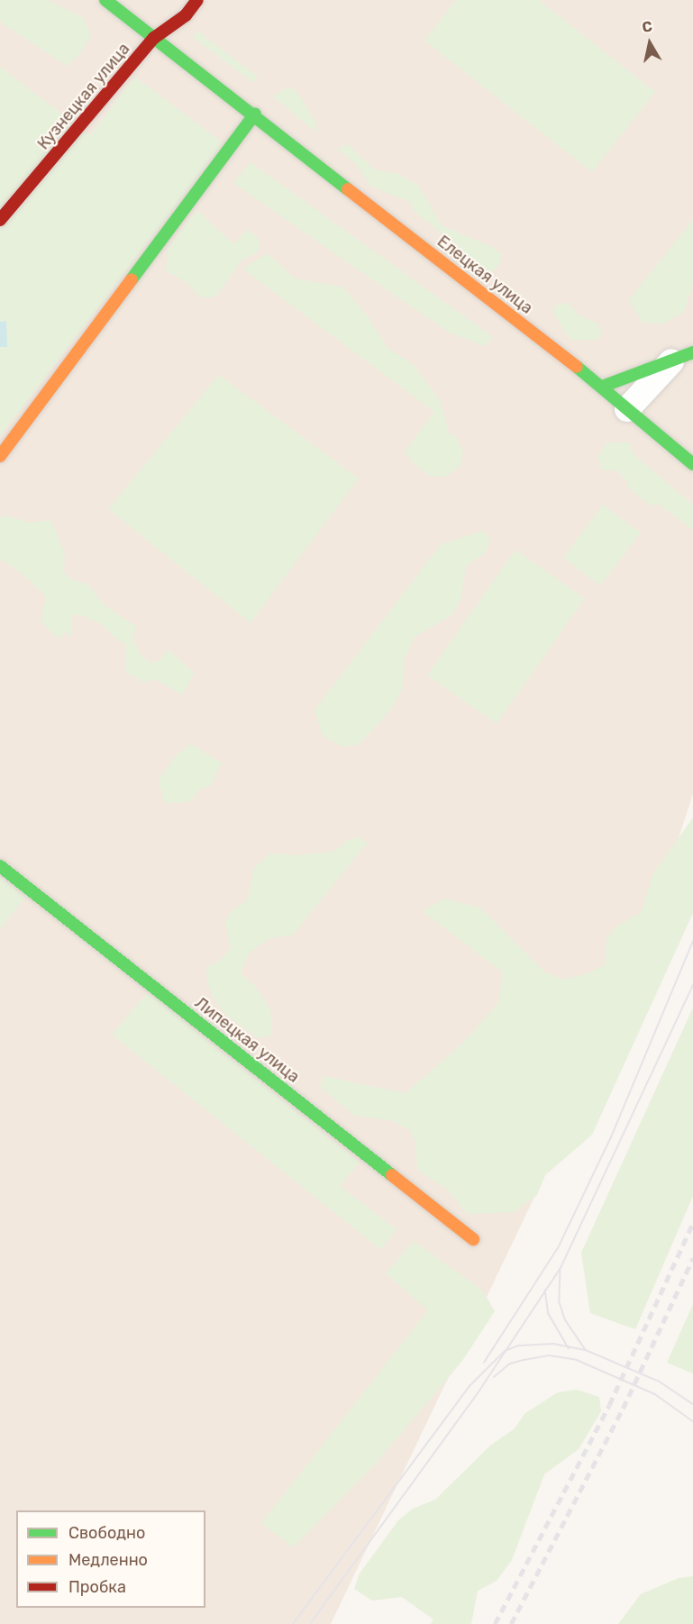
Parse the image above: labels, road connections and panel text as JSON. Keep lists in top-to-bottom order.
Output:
{
  "streets": {
    "street": ["Кузнецкая улица", "Елецкая улица", "Липецкая улица"]
  },
  "crossings": [
    ["Кузнецкая улица", "Елецкая улица"]
  ],
  "legend": ["Свободно", "Медленно", "Пробка"],
  "north": "top"
}
